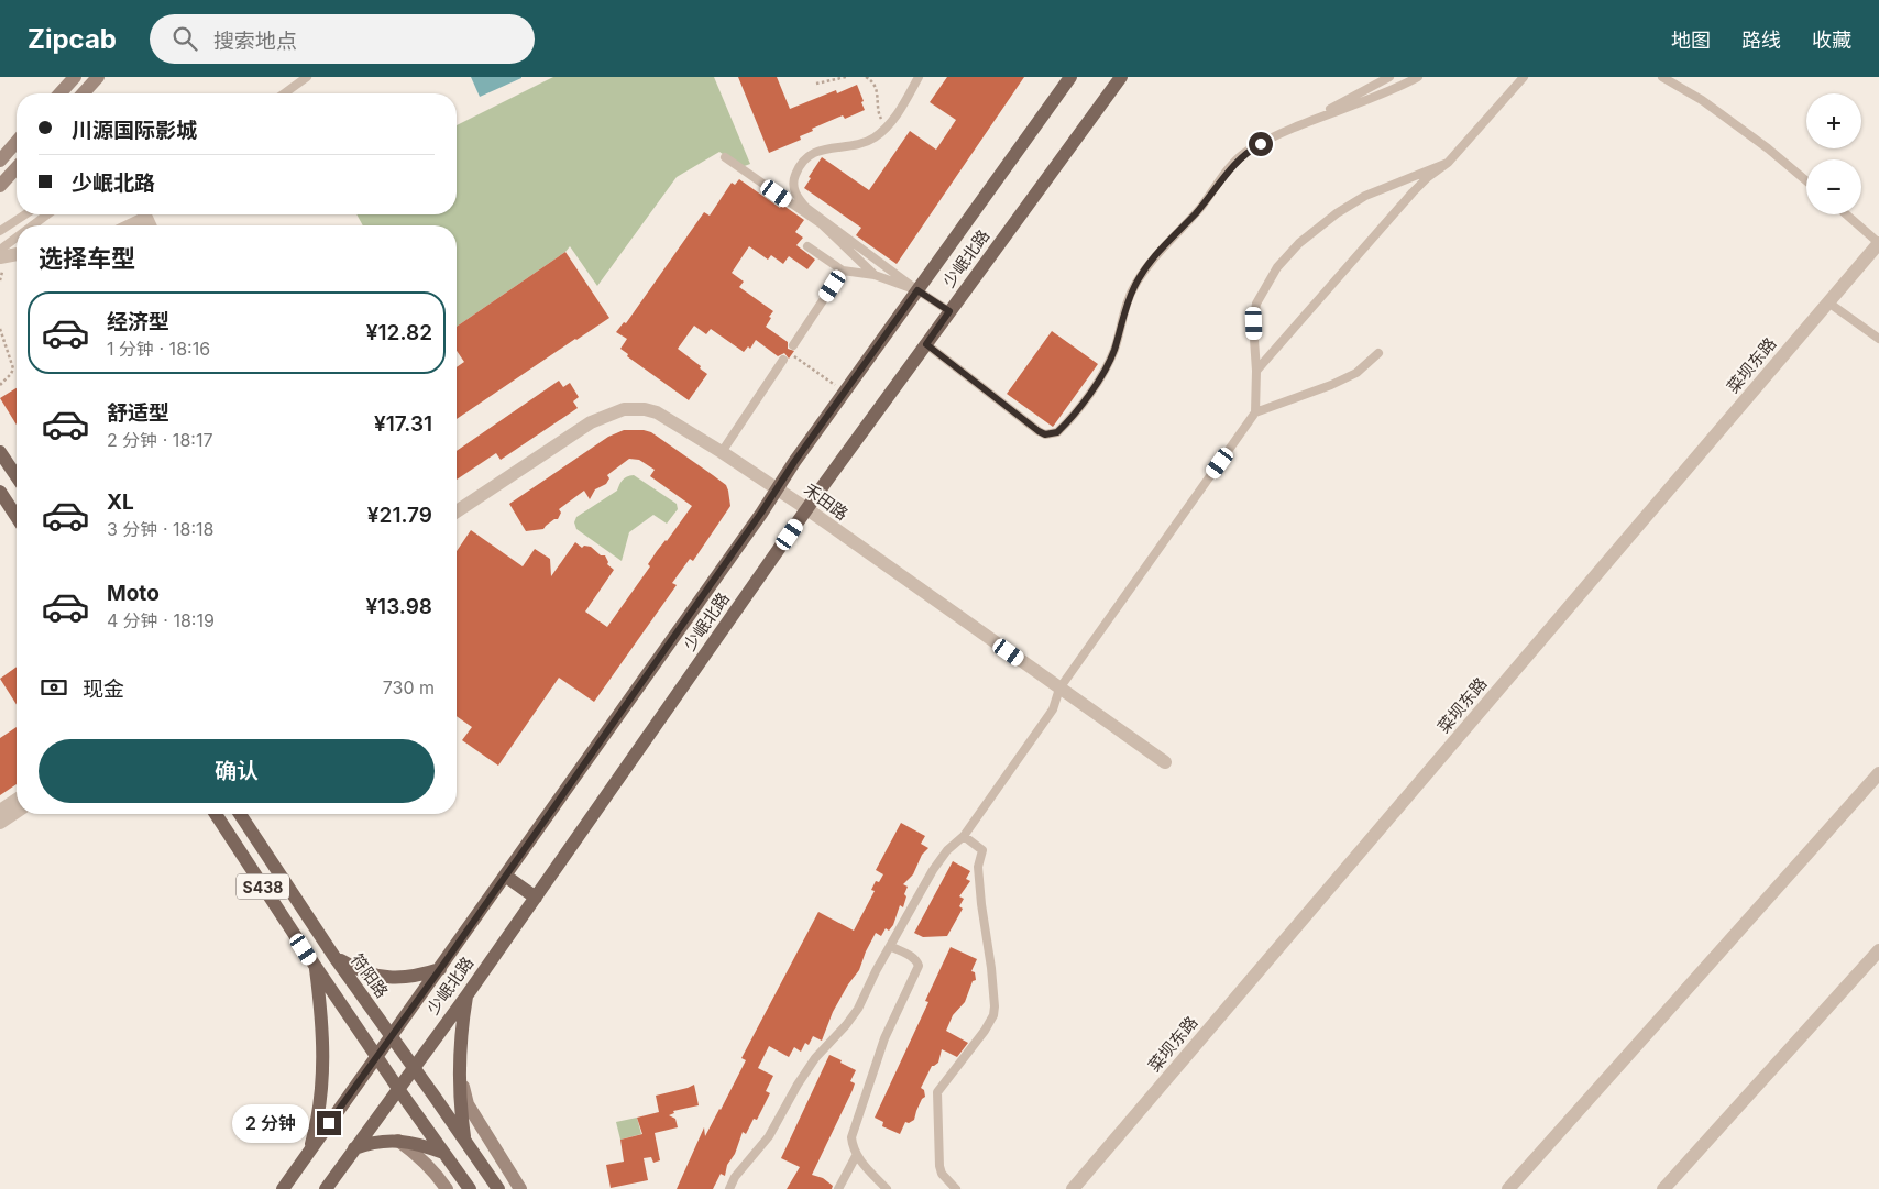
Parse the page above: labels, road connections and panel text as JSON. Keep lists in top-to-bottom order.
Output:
{
  "streets": {
    "main road": ["少岷北路", "S438", "符阳路"],
    "street": ["菜坝东路", "禾田路"]
  },
  "crossings": [
    ["少岷北路", "禾田路"],
    ["少岷北路", "S438"],
    ["少岷北路", "符阳路"]
  ],
  "page": {
    "header": "Zipcab",
    "search": "搜索地点",
    "nav": ["地图", "路线", "收藏"],
    "map_buttons": ["+", "−"],
    "banner": ["川源国际影城", "少岷北路"],
    "heading": "选择车型",
    "list": [
      {
        "name": "经济型",
        "note": "1 分钟 · 18:16",
        "value": "¥12.82"
      },
      {
        "name": "舒适型",
        "note": "2 分钟 · 18:17",
        "value": "¥17.31"
      },
      {
        "name": "XL",
        "note": "3 分钟 · 18:18",
        "value": "¥21.79"
      },
      {
        "name": "Moto",
        "note": "4 分钟 · 18:19",
        "value": "¥13.98"
      }
    ],
    "pay": ["现金", "730 m"],
    "buttons": "确认",
    "bubble": "2 分钟"
  }
}
